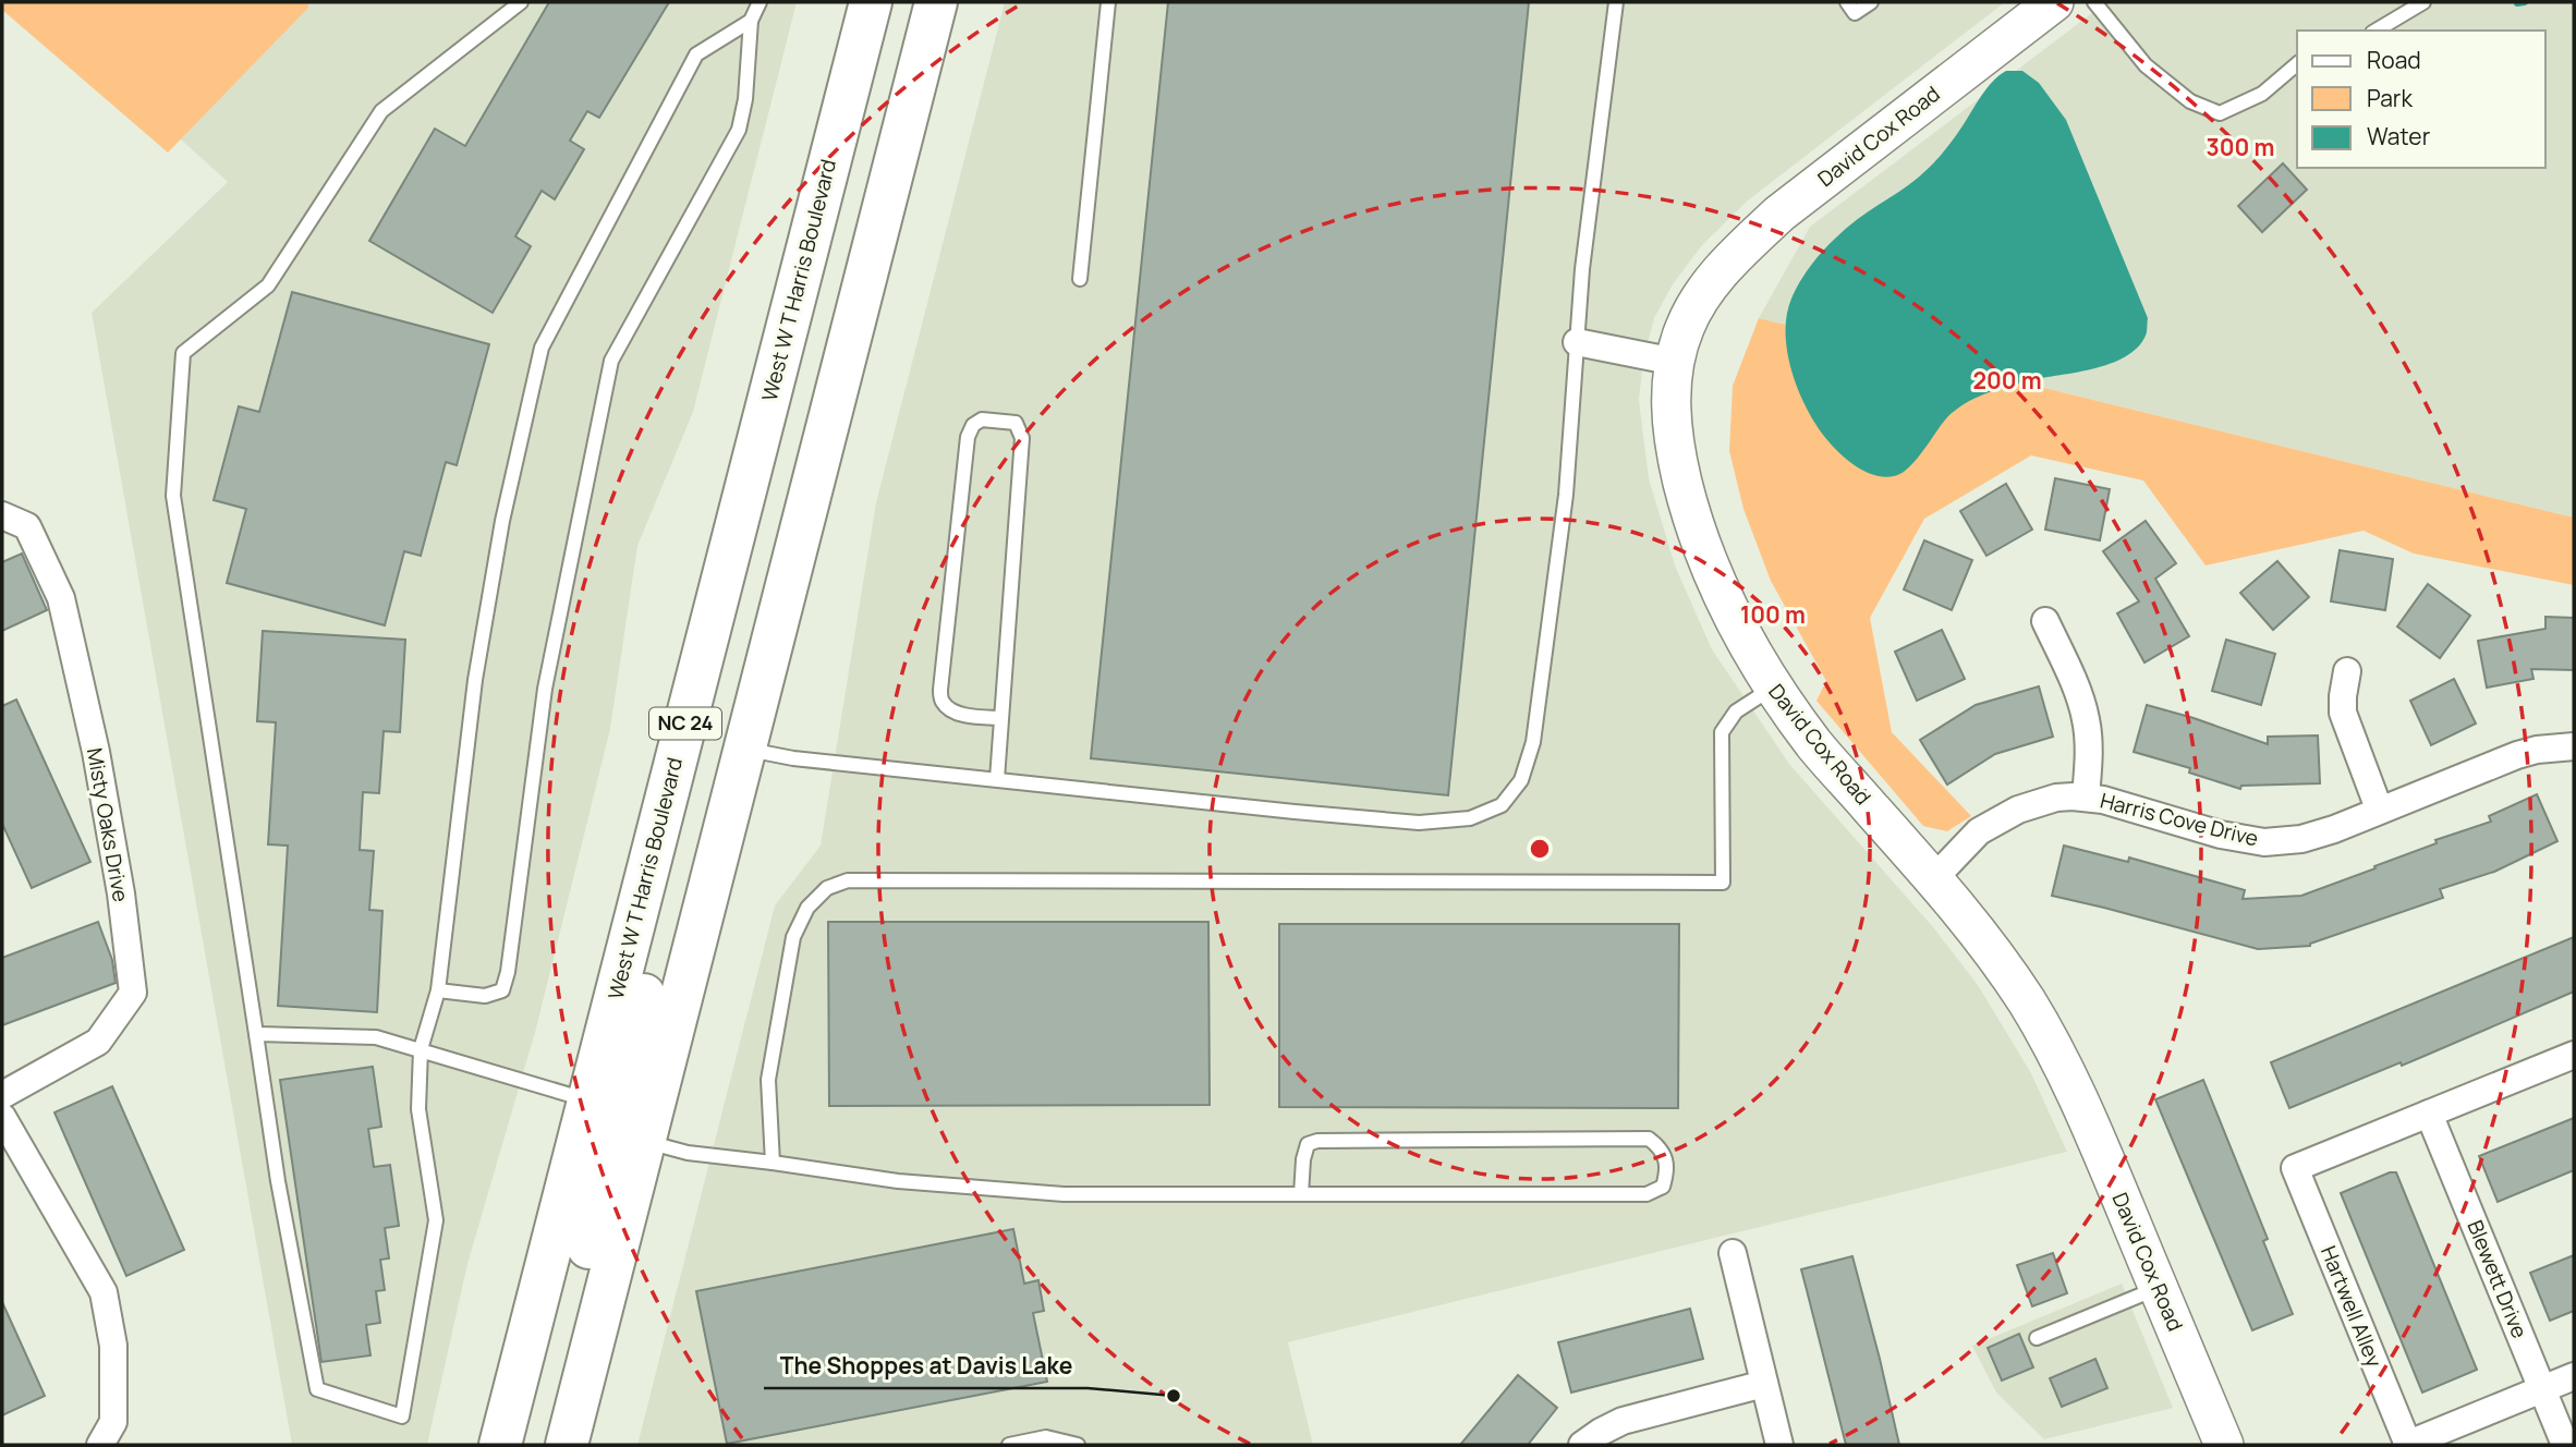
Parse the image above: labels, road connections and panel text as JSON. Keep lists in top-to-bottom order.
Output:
{
  "streets": {
    "main road": ["David Cox Road", "West W T Harris Boulevard", "NC 24"],
    "street": [
      "Harris Cove Drive",
      "Misty Oaks Drive",
      "Blewett Drive",
      "Hartwell Alley"
    ]
  },
  "crossings": [
    ["David Cox Road", "Harris Cove Drive"],
    ["Blewett Drive", "Hartwell Alley"]
  ],
  "places": ["The Shoppes at Davis Lake"],
  "legend": ["Road", "Park", "Water"],
  "rings": ["300 m", "200 m", "100 m"]
}
